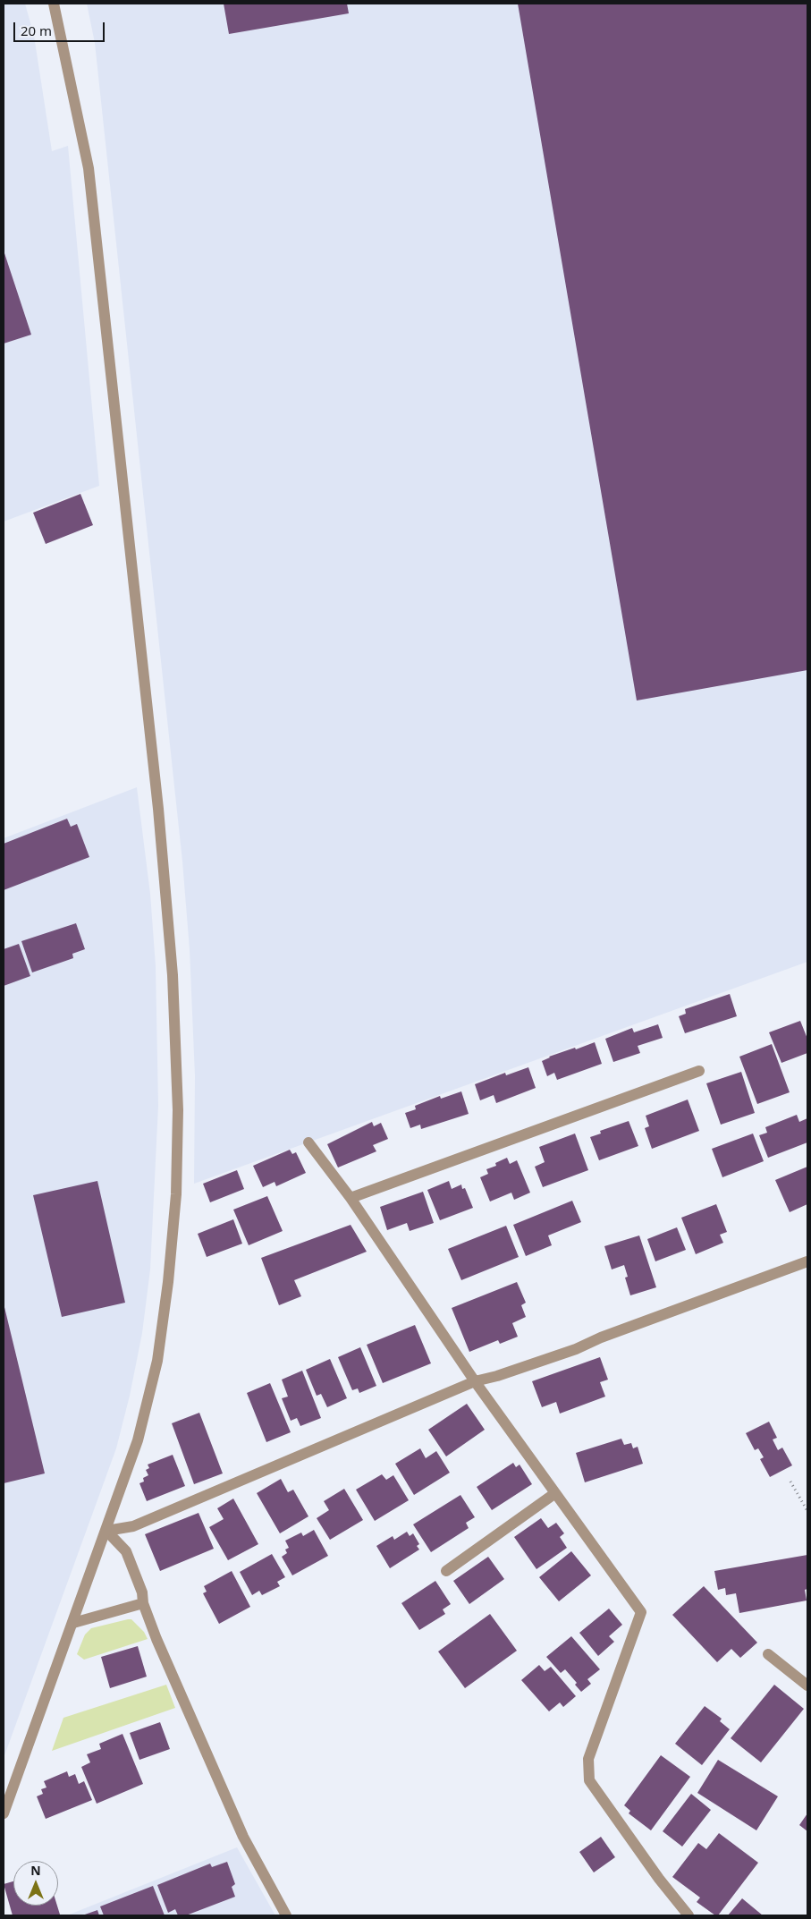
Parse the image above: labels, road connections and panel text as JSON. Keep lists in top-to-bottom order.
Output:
{
  "scale_bar": "20 m",
  "north": "top"
}
